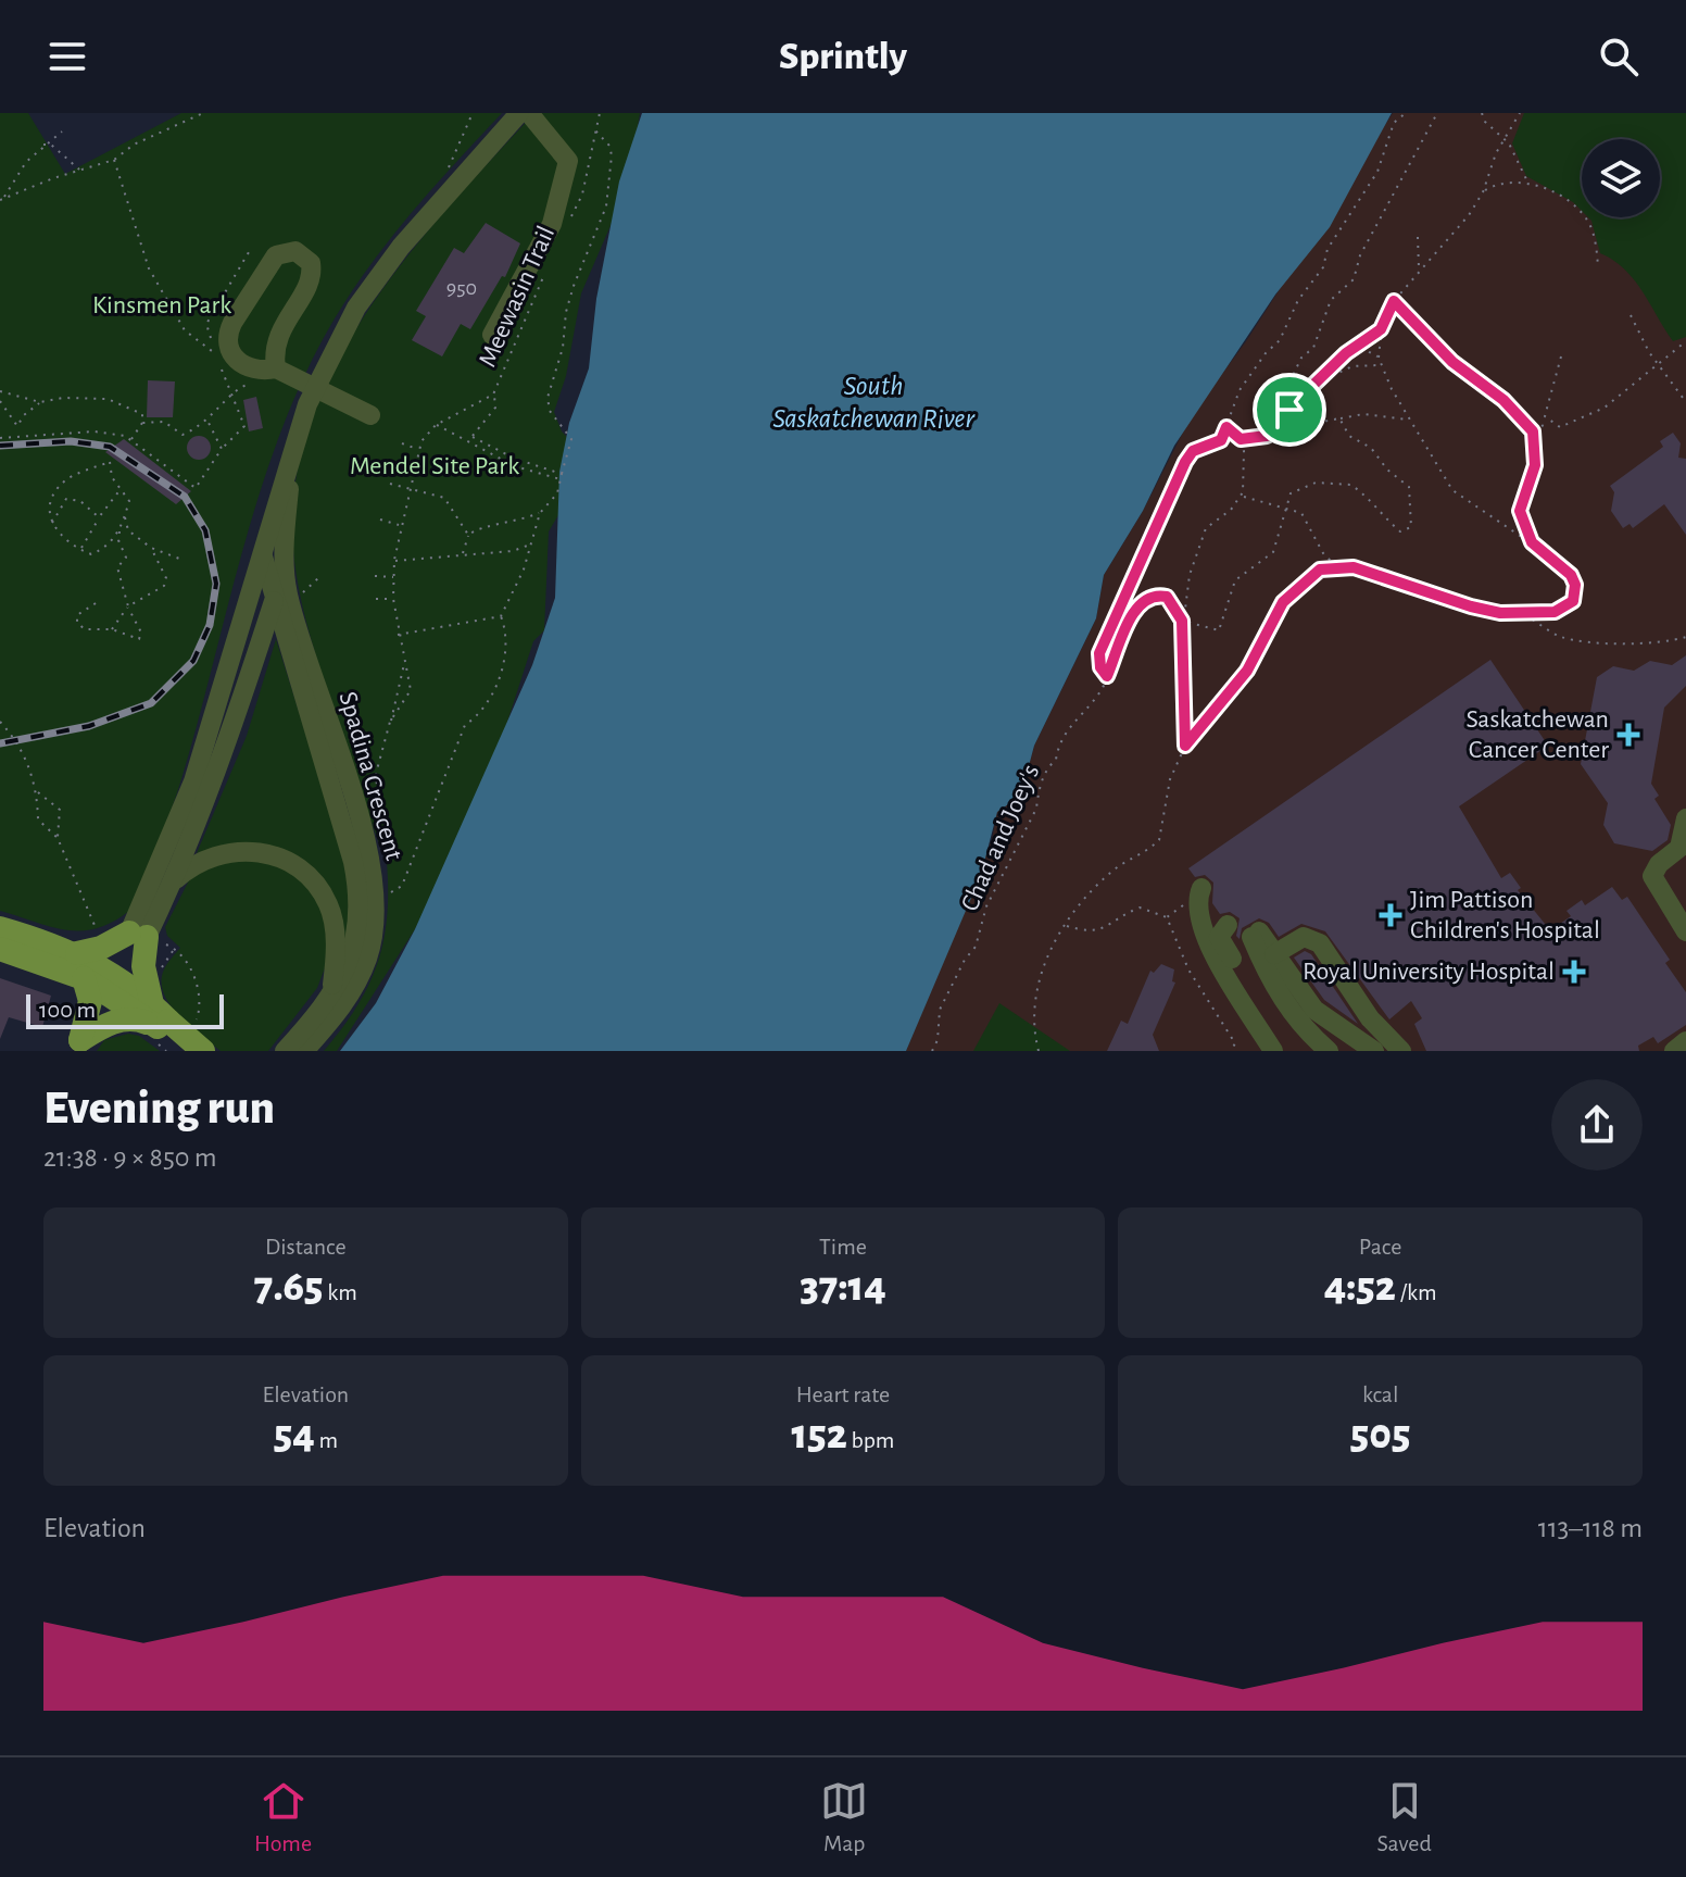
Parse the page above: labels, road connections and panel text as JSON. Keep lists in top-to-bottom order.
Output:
{
  "streets": {
    "street": ["Spadina Crescent"],
    "path": ["Meewasin Trail", "Chad and Joey's"]
  },
  "water": ["South Saskatchewan River"],
  "parks": ["Kinsmen Park", "Mendel Site Park"],
  "places": {
    "health": ["Saskatchewan Cancer Center", "Jim Pattison Children's Hospital", "Royal University Hospital"]
  },
  "house_numbers": ["950"],
  "scale_bar": "100 m",
  "page": {
    "header": "Sprintly",
    "scale": "100 m",
    "heading": ["Evening run", "21:38 · 9 × 850 m"],
    "stats": [
      ["Distance", "7.65 km"],
      ["Time", "37:14"],
      ["Pace", "4:52 /km"],
      ["Elevation", "54 m"],
      ["Heart rate", "152 bpm"],
      ["kcal", "505"]
    ],
    "chart": ["Elevation", "113–118 m"],
    "tabs": ["Home", "Map", "Saved"]
  }
}
